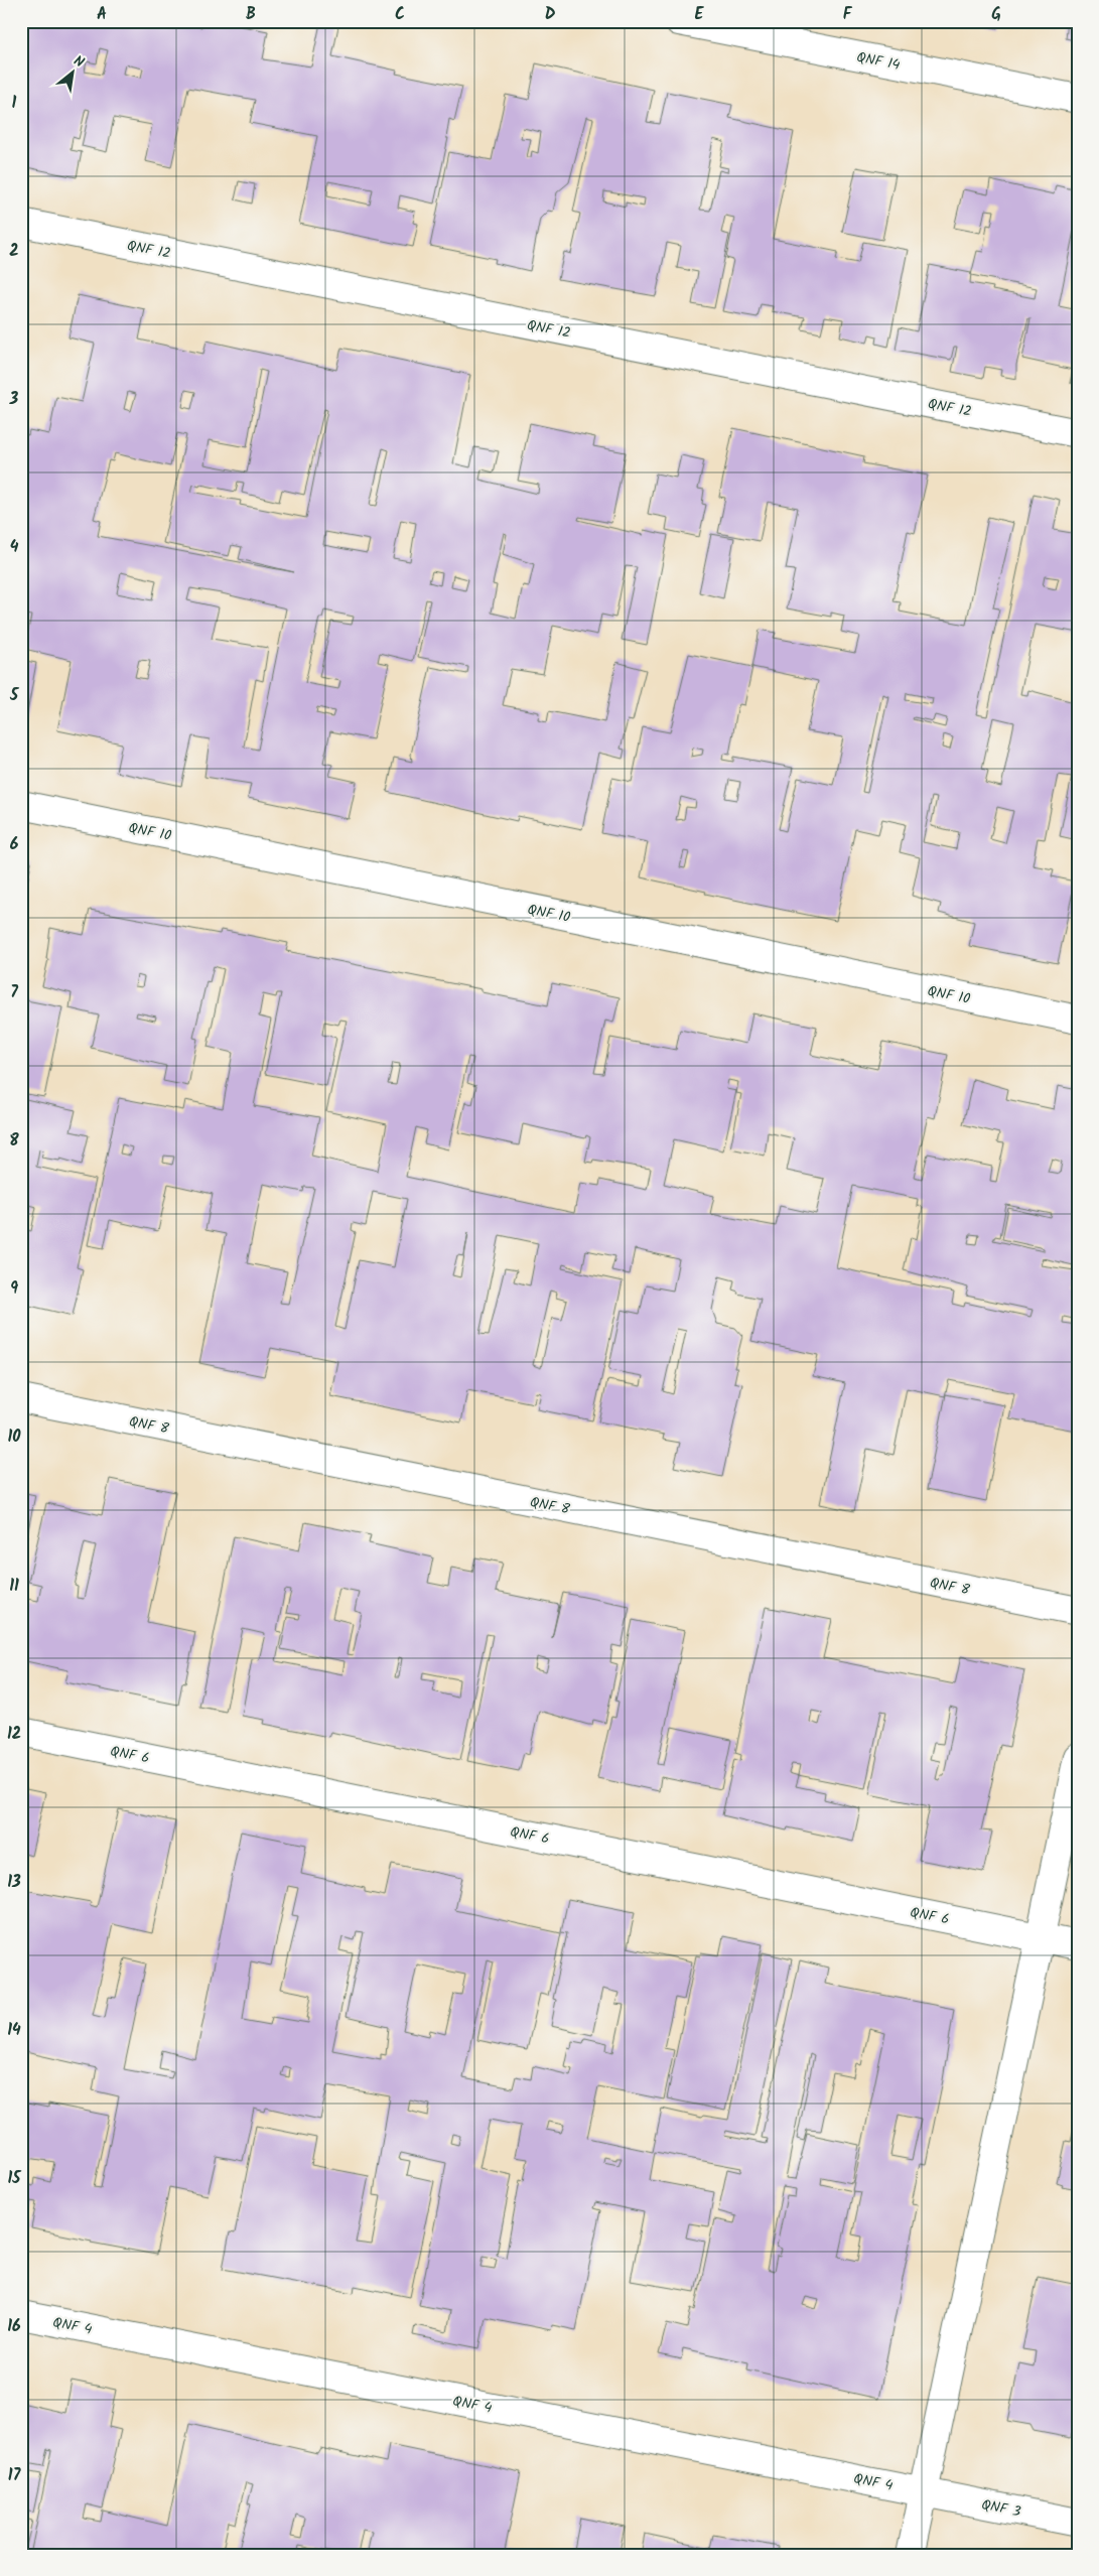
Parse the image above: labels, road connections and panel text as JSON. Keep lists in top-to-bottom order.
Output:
{
  "streets": {
    "street": [
      "QNF 14",
      "QNF 12",
      "QNF 10",
      "QNF 8",
      "QNF 6",
      "QNF 4",
      "QNF 3"
    ]
  },
  "crossings": [
    ["QNF 4", "QNF 3"]
  ],
  "north": "top right",
  "grid": {
    "columns": [
      "A",
      "B",
      "C",
      "D",
      "E",
      "F",
      "G"
    ],
    "rows": [
      "1",
      "2",
      "3",
      "4",
      "5",
      "6",
      "7",
      "8",
      "9",
      "10",
      "11",
      "12",
      "13",
      "14",
      "15",
      "16",
      "17"
    ]
  }
}
